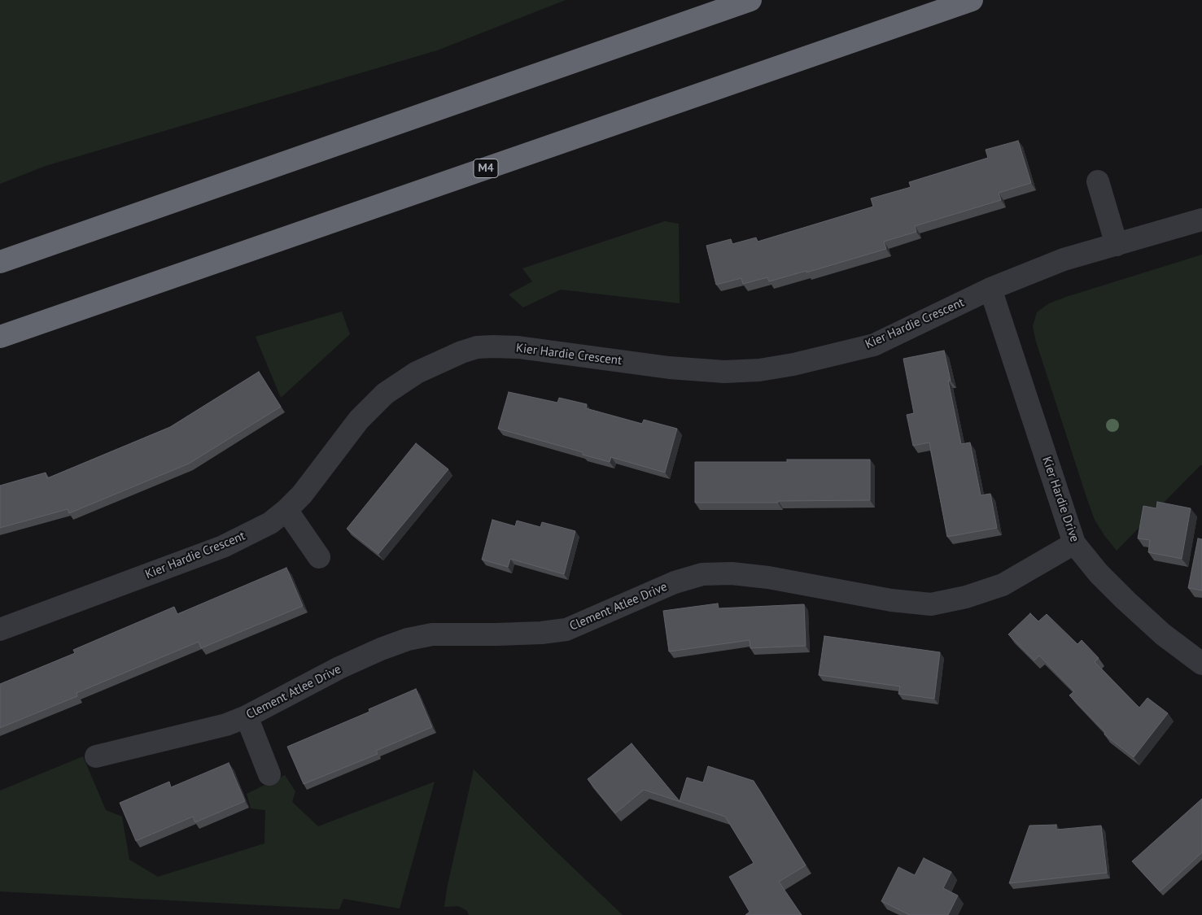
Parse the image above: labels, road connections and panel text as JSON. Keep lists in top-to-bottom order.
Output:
{
  "streets": {
    "highway": ["M4"],
    "street": ["Kier Hardie Crescent", "Kier Hardie Drive", "Clement Atlee Drive"]
  },
  "crossings": [
    ["Kier Hardie Crescent", "Kier Hardie Drive"],
    ["Kier Hardie Drive", "Clement Atlee Drive"]
  ]
}
